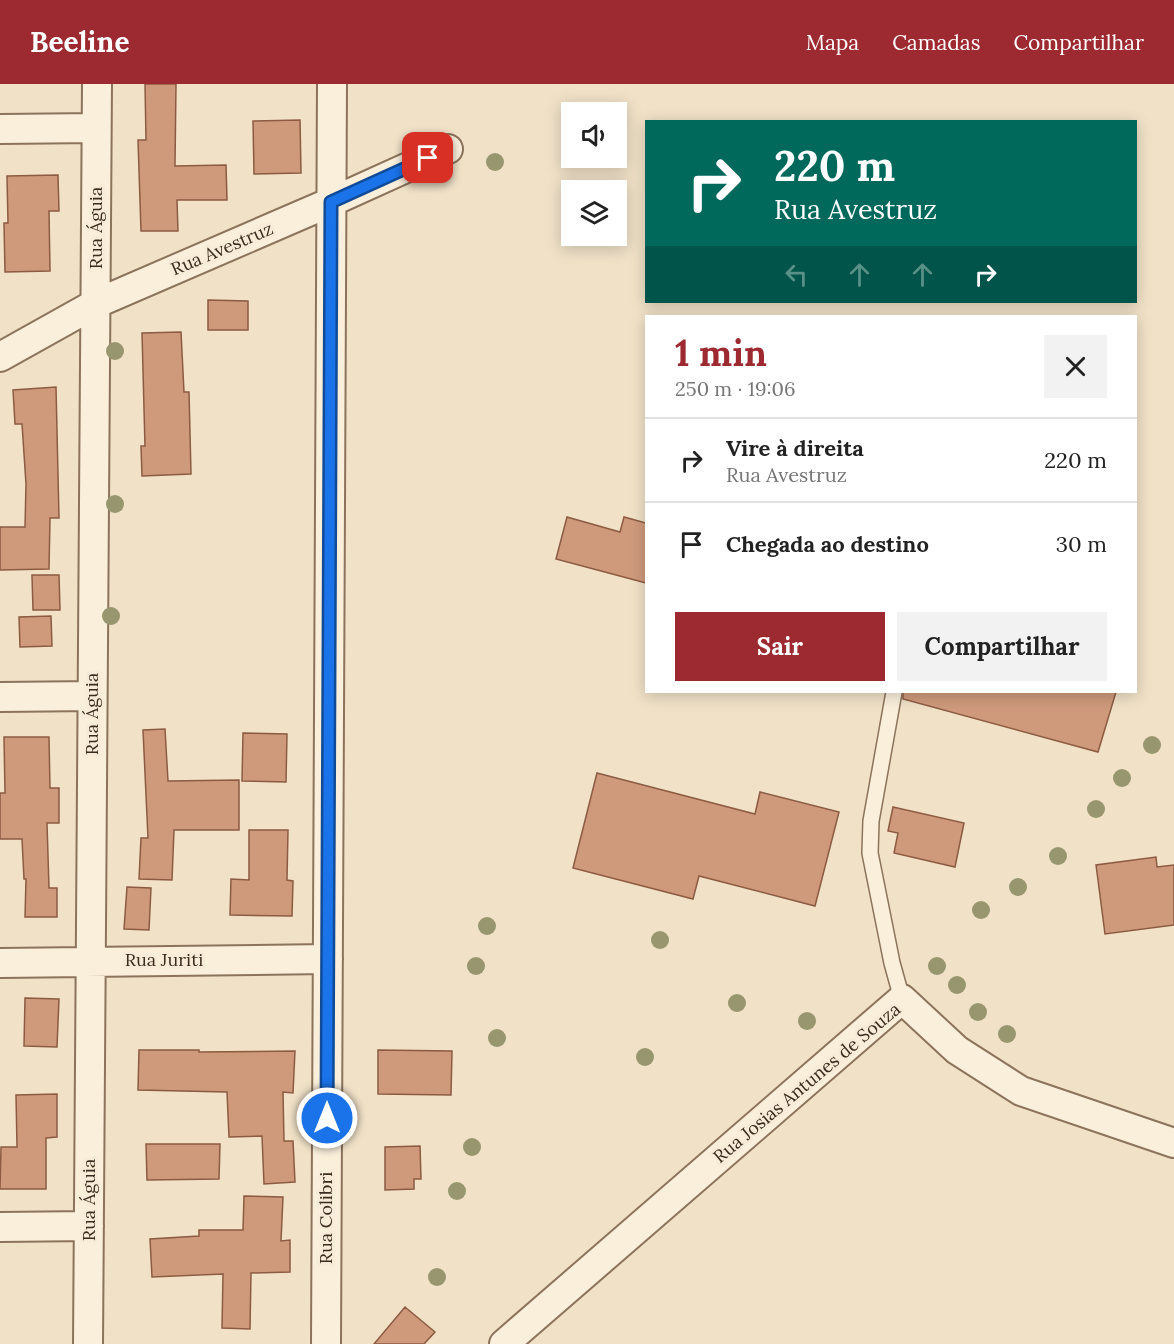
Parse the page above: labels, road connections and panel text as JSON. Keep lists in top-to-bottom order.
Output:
{
  "streets": {
    "street": [
      "Rua Águia",
      "Rua Avestruz",
      "Rua Juriti",
      "Rua Josias Antunes de Souza",
      "Rua Colibri"
    ]
  },
  "crossings": [
    ["Rua Águia", "Rua Avestruz"],
    ["Rua Águia", "Rua Juriti"],
    ["Rua Avestruz", "Rua Colibri"],
    ["Rua Juriti", "Rua Colibri"]
  ],
  "page": {
    "header": "Beeline",
    "nav": ["Mapa", "Camadas", "Compartilhar"],
    "turn": ["220 m", "Rua Avestruz"],
    "heading": ["1 min", "250 m · 19:06"],
    "list": [
      {
        "name": "Vire à direita",
        "note": "Rua Avestruz",
        "value": "220 m"
      },
      {
        "name": "Chegada ao destino",
        "value": "30 m"
      }
    ],
    "buttons": ["Sair", "Compartilhar"]
  }
}
